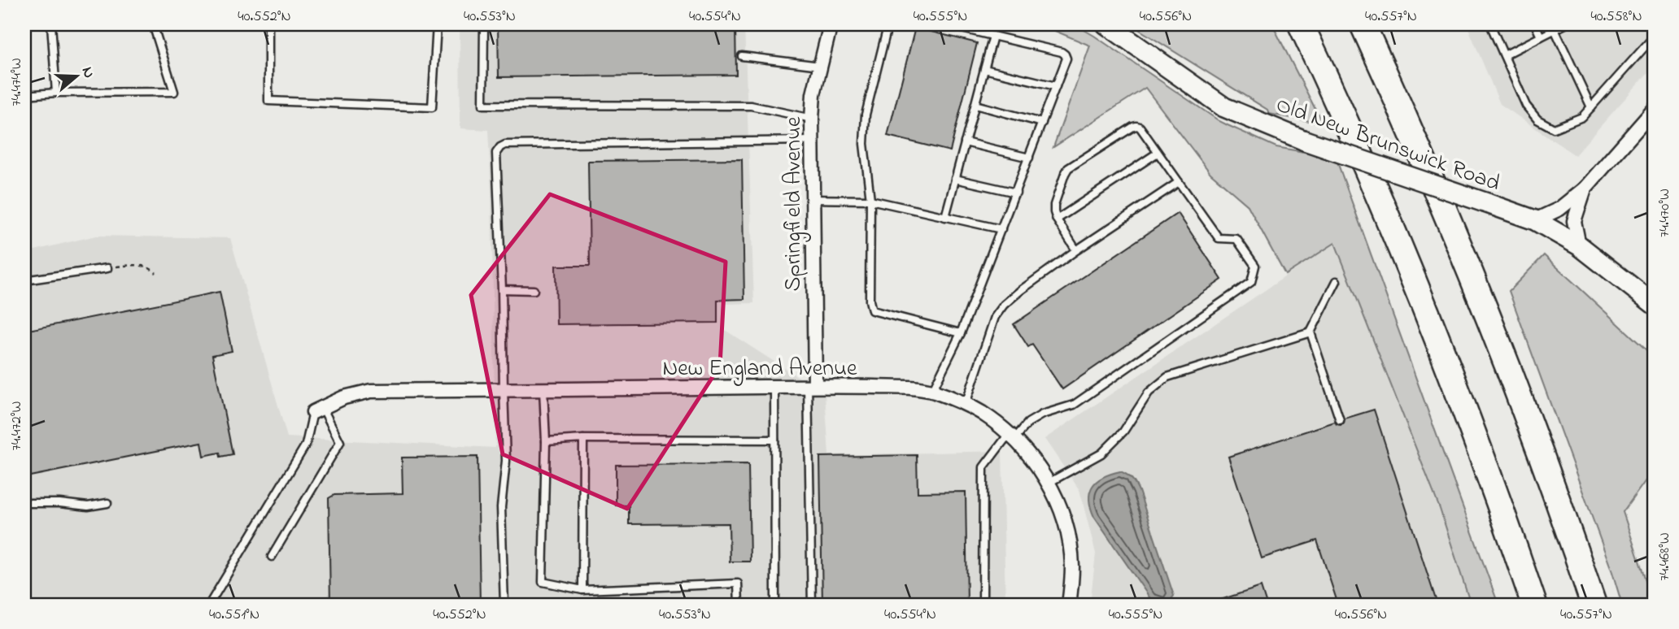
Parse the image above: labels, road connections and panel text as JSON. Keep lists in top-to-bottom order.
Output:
{
  "streets": {
    "main road": ["Old New Brunswick Road"],
    "street": ["Springfield Avenue", "New England Avenue"]
  },
  "crossings": [
    ["Springfield Avenue", "New England Avenue"]
  ],
  "north": "right",
  "coordinates": [
    "40.552°N",
    "40.553°N",
    "40.554°N",
    "40.555°N",
    "40.556°N",
    "40.557°N",
    "40.558°N",
    "74.474°W",
    "74.470°W",
    "74.472°W",
    "74.468°W",
    "40.551°N"
  ]
}
